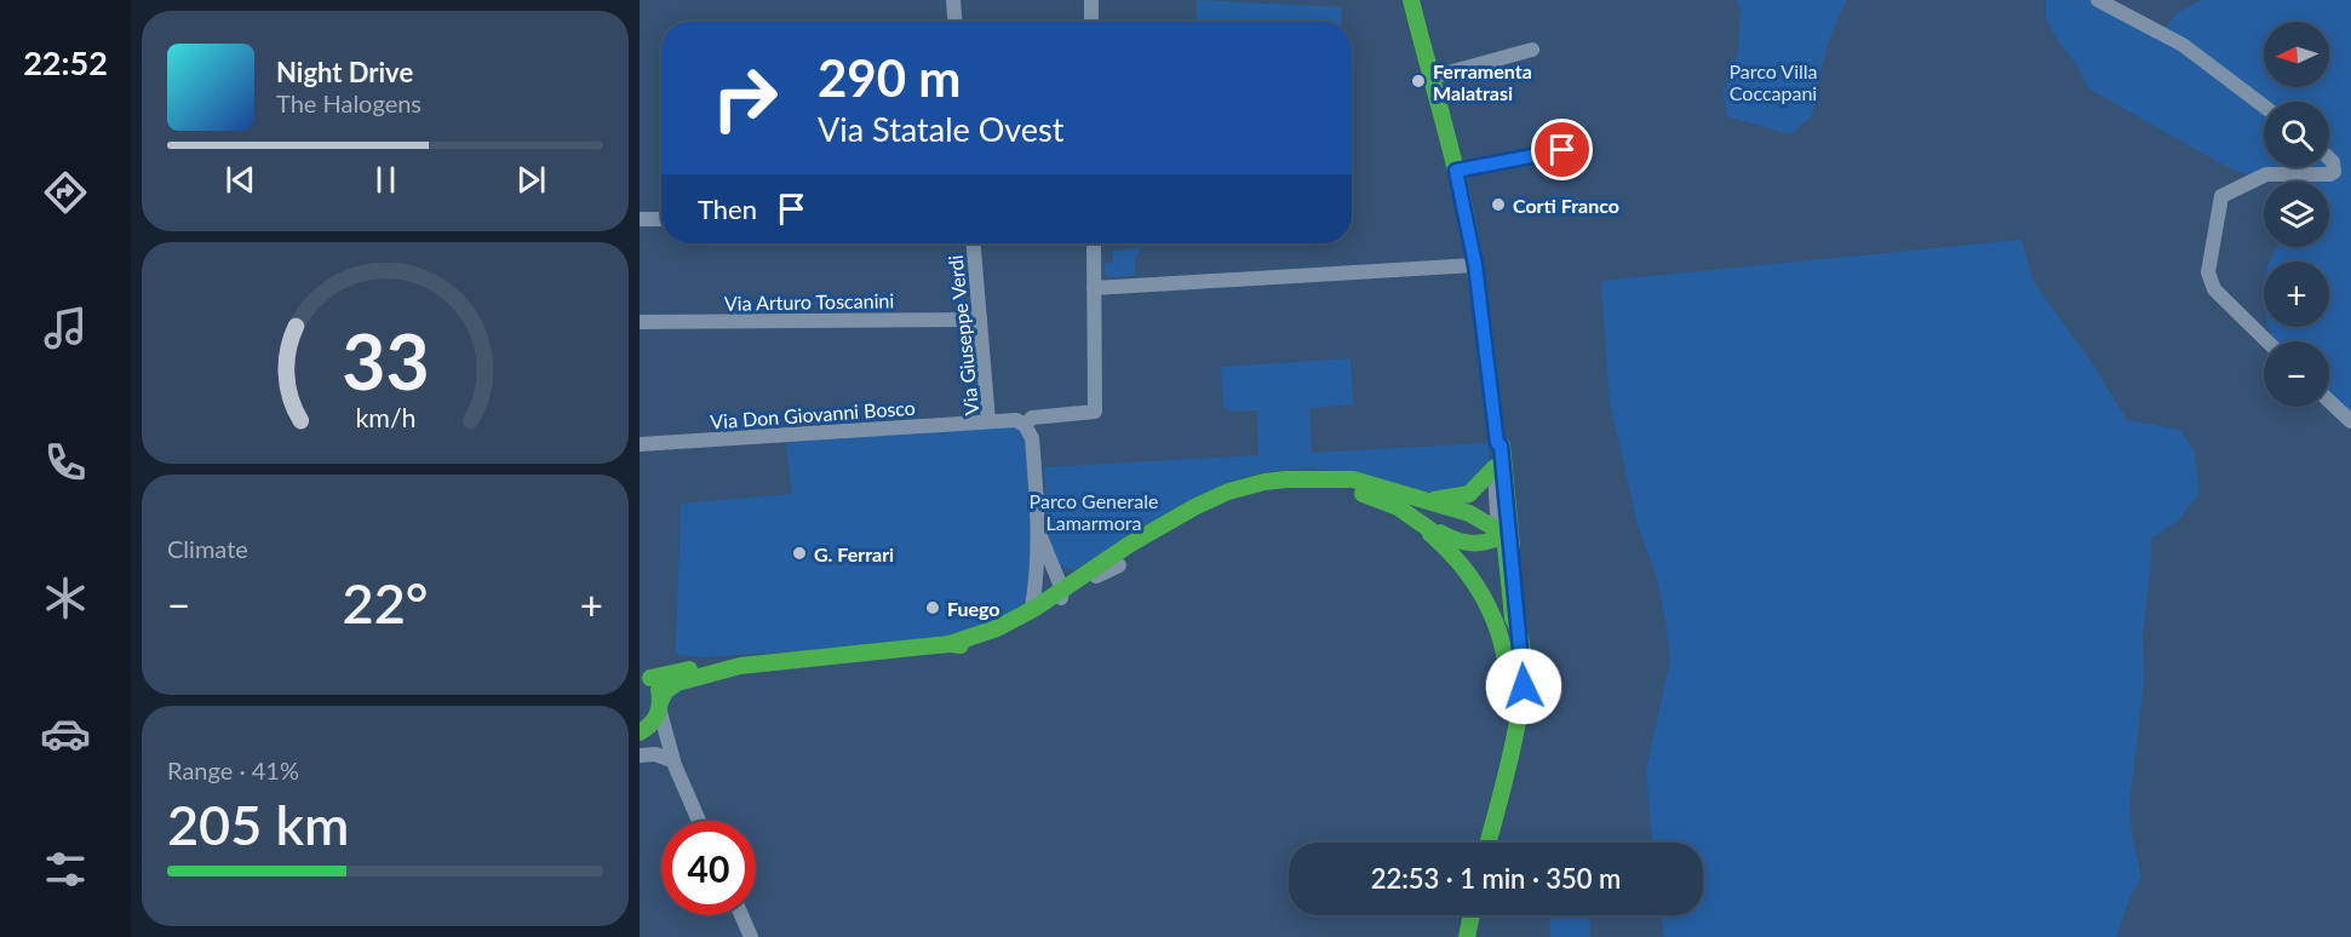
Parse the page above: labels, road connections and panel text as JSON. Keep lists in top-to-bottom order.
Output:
{
  "streets": {
    "street": ["Via Arturo Toscanini", "Via Giuseppe Verdi", "Via Don Giovanni Bosco"]
  },
  "crossings": [
    ["Via Arturo Toscanini", "Via Giuseppe Verdi"],
    ["Via Giuseppe Verdi", "Via Don Giovanni Bosco"]
  ],
  "parks": ["Parco Villa Coccapani", "Parco Generale Lamarmora"],
  "places": [
    "Ferramenta Malatrasi",
    "Corti Franco",
    "G. Ferrari",
    "Fuego"
  ],
  "north": "left",
  "page": {
    "tabs": "22:52",
    "map_buttons": ["+", "−"],
    "turn": ["290 m", "Via Statale Ovest"],
    "song": ["Night Drive", "The Halogens"],
    "then": "Then",
    "tile": [
      "Climate",
      ["Range · 41%", "205 km"]
    ],
    "heat": ["−", "22°", "+"],
    "limit": "40",
    "trip": "22:53 · 1 min · 350 m",
    "gauge": ["33", "km/h"]
  }
}
